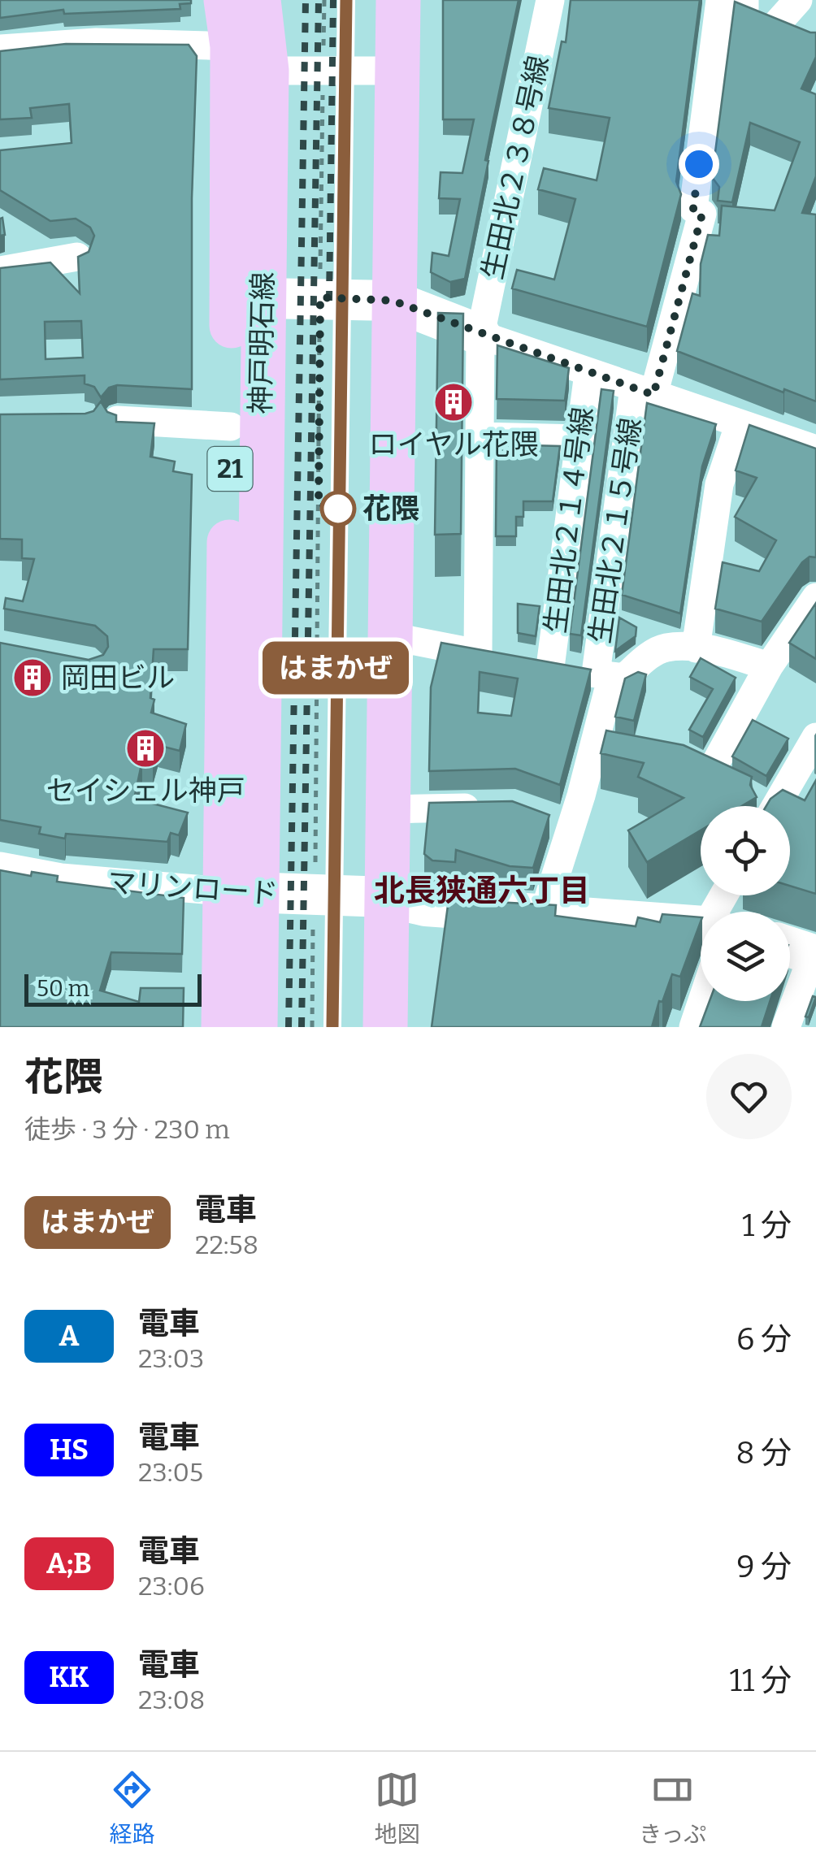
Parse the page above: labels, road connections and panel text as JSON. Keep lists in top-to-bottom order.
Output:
{
  "streets": {
    "main road": ["神戸明石線", "21"],
    "street": [
      "生田北２３８号線",
      "生田北２１４号線",
      "生田北２１５号線",
      "マリンロード"
    ]
  },
  "crossings": [
    ["神戸明石線", "マリンロード"],
    ["生田北２１５号線", "マリンロード"]
  ],
  "districts": ["北長狭通六丁目"],
  "places": {
    "building": ["ロイヤル花隈", "岡田ビル", "セイシェル神戸"],
    "other": ["花隈"]
  },
  "scale_bar": "50 m",
  "page": {
    "on_map": "はまかぜ",
    "scale": "50 m",
    "heading": ["花隈", "徒歩 · 3 分 · 230 m"],
    "list": [
      {
        "mark": "はまかぜ",
        "name": "電車",
        "note": "22:58",
        "value": "1 分"
      },
      {
        "mark": "A",
        "name": "電車",
        "note": "23:03",
        "value": "6 分"
      },
      {
        "mark": "HS",
        "name": "電車",
        "note": "23:05",
        "value": "8 分"
      },
      {
        "mark": "A;B",
        "name": "電車",
        "note": "23:06",
        "value": "9 分"
      },
      {
        "mark": "KK",
        "name": "電車",
        "note": "23:08",
        "value": "11 分"
      }
    ],
    "tabs": ["経路", "地図", "きっぷ"]
  }
}
